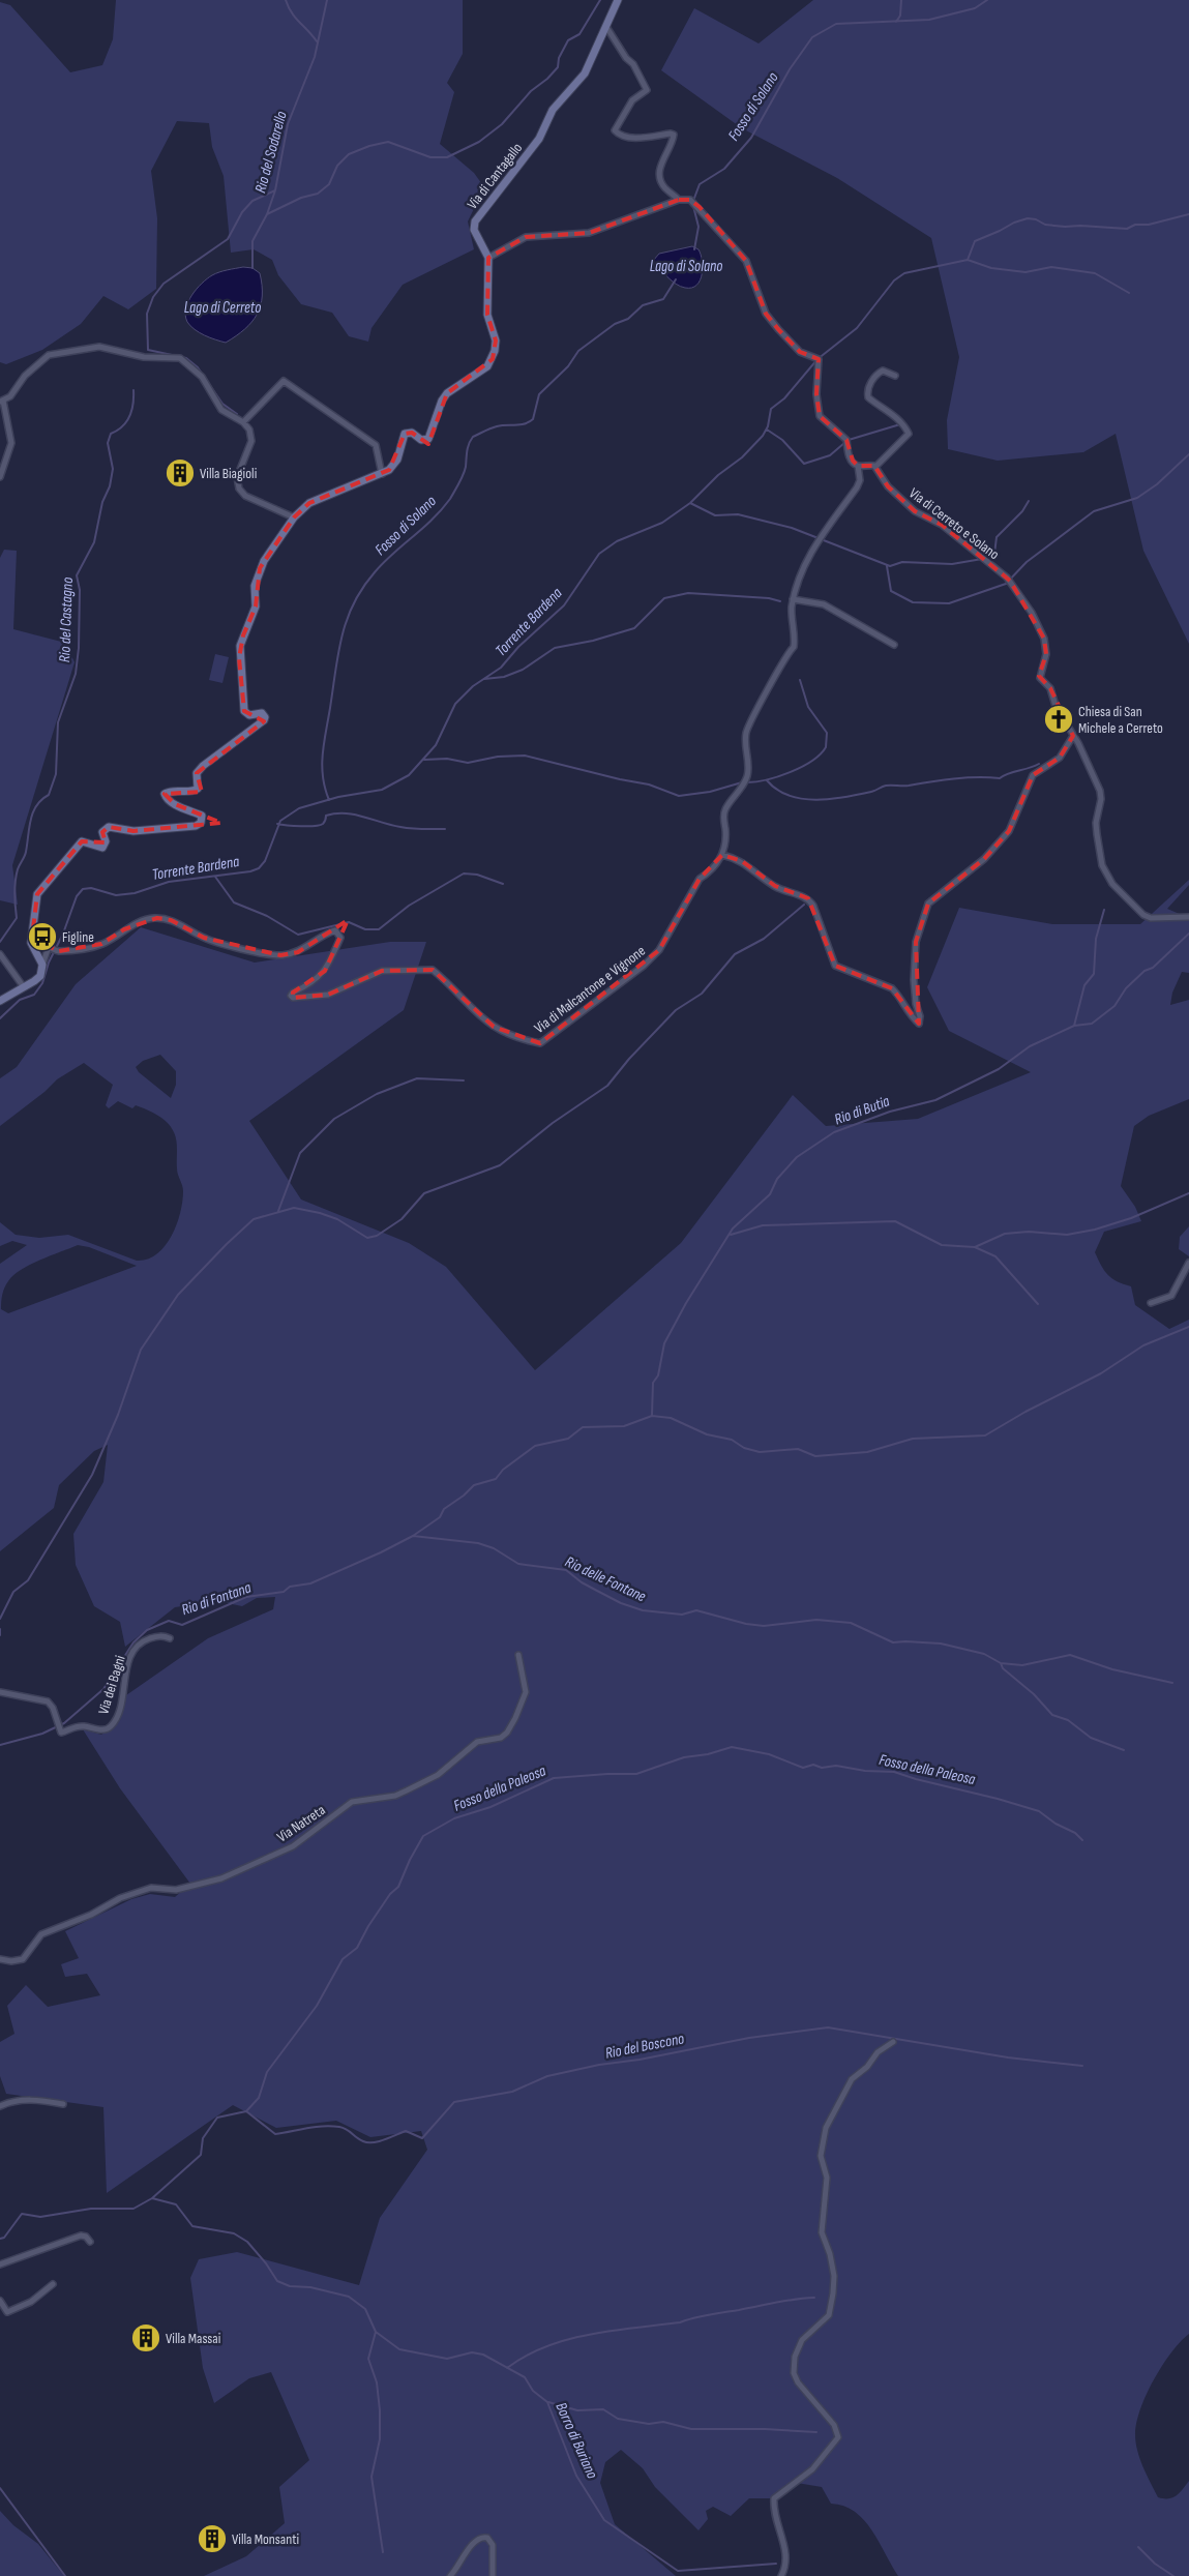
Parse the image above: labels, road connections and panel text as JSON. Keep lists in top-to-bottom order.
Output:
{
  "streets": {
    "street": [
      "Via di Cantagallo",
      "Via di Cerreto e Solano",
      "Via di Malcantone e Vignone",
      "Via dei Bagni",
      "Via Natreta"
    ]
  },
  "crossings": [
    ["Via di Cantagallo", "Via di Malcantone e Vignone"]
  ],
  "water": [
    "Fosso di Solano",
    "Rio del Sodarello",
    "Lago di Solano",
    "Lago di Cerreto",
    "Rio del Castagno",
    "Torrente Bardena",
    "Rio di Butia",
    "Rio delle Fontane",
    "Rio di Fontana",
    "Fosso della Paleosa",
    "Rio del Boscono",
    "Borro di Buriano"
  ],
  "places": {
    "building": ["Villa Biagioli", "Villa Massai", "Villa Monsanti"],
    "church": ["Chiesa di San Michele a Cerreto"],
    "bus stop": ["Figline"]
  }
}
